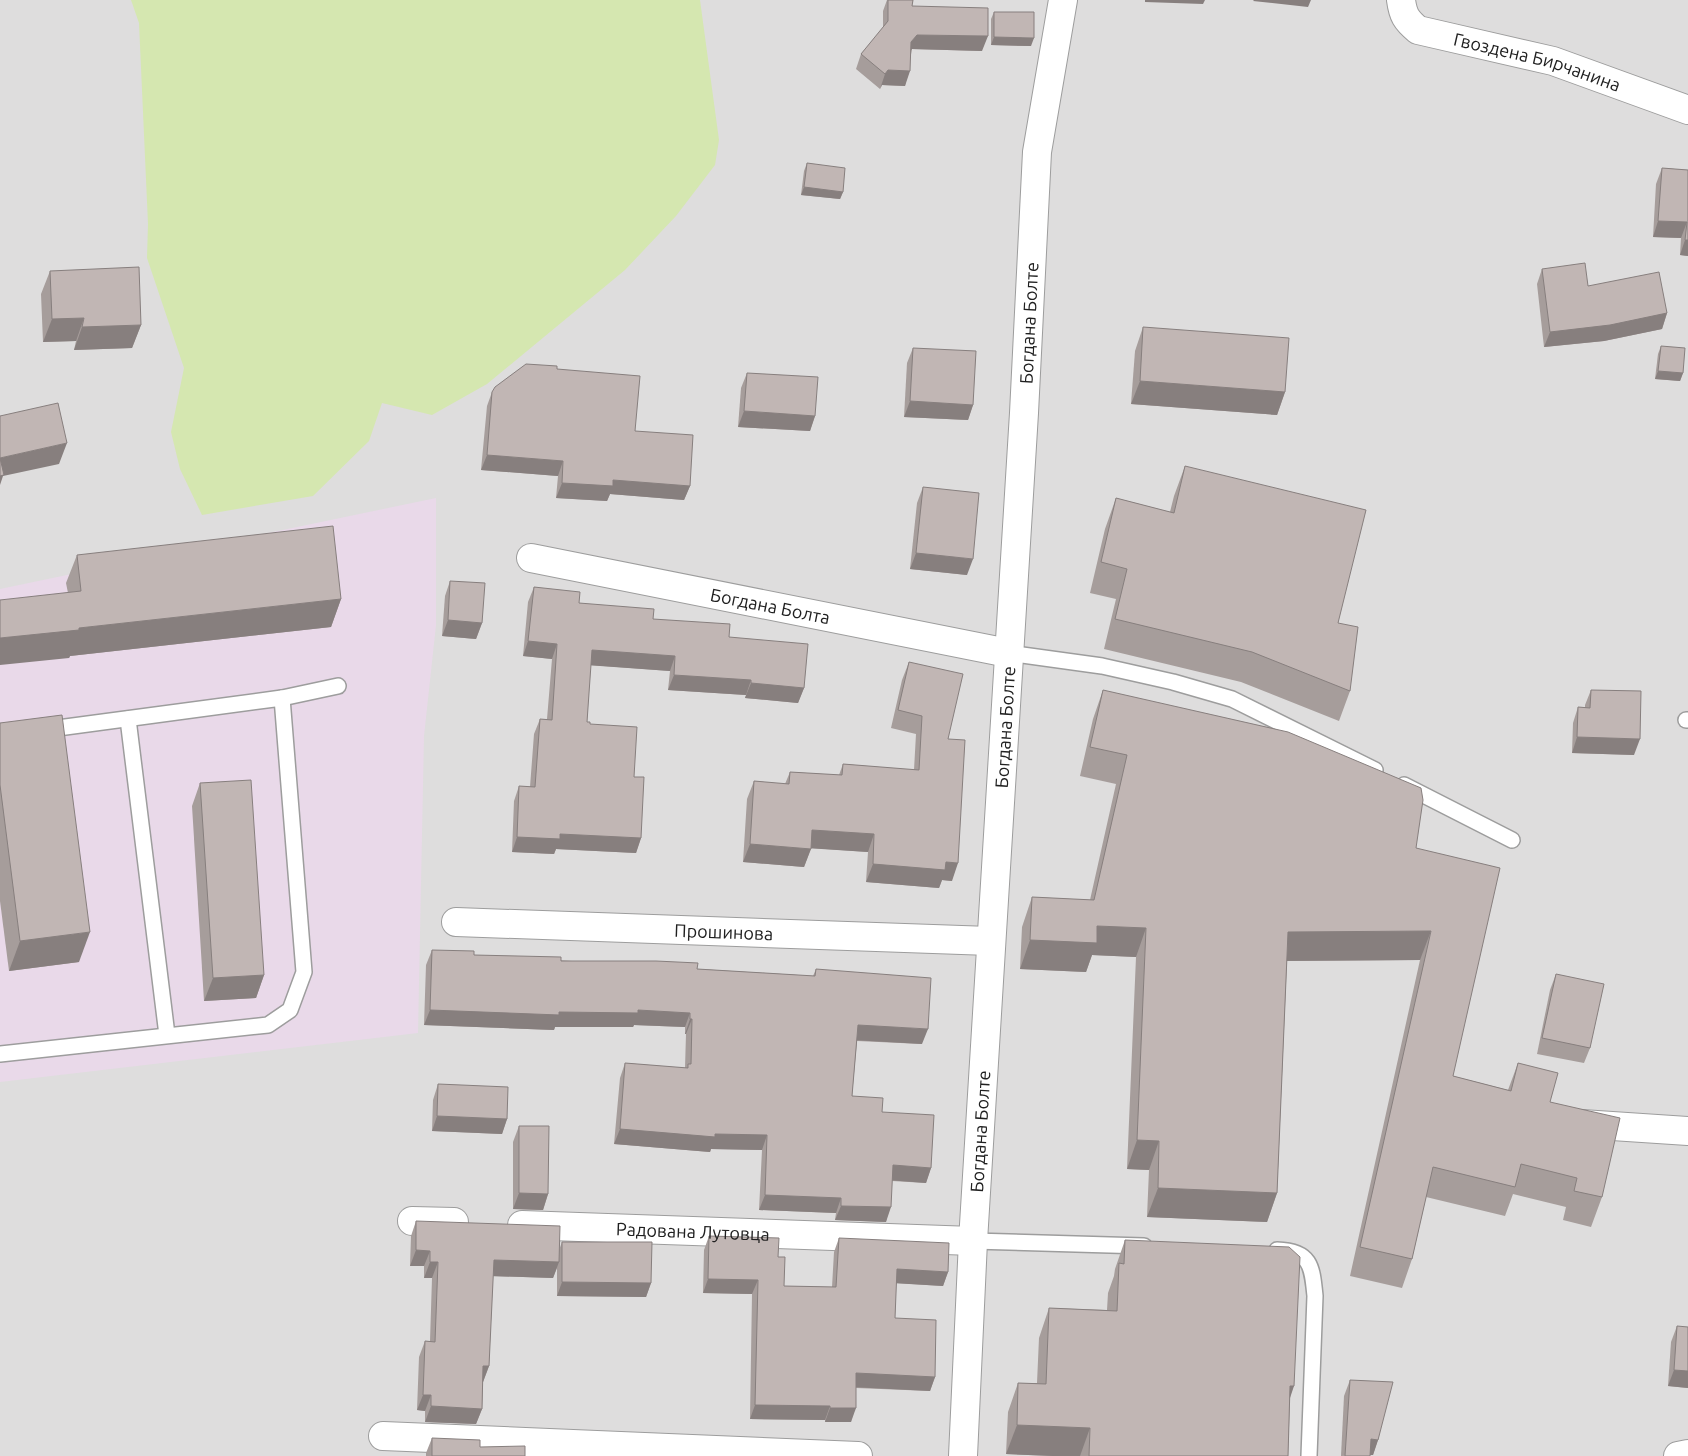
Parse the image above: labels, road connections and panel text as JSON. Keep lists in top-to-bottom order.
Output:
{
  "streets": {
    "street": [
      "Гвоздена Бирчанина",
      "Богдана Болте",
      "Богдана Болта",
      "Прошинова",
      "Радована Лутовца"
    ]
  },
  "crossings": [
    ["Богдана Болте", "Богдана Болта"],
    ["Богдана Болте", "Прошинова"],
    ["Богдана Болте", "Радована Лутовца"]
  ]
}
